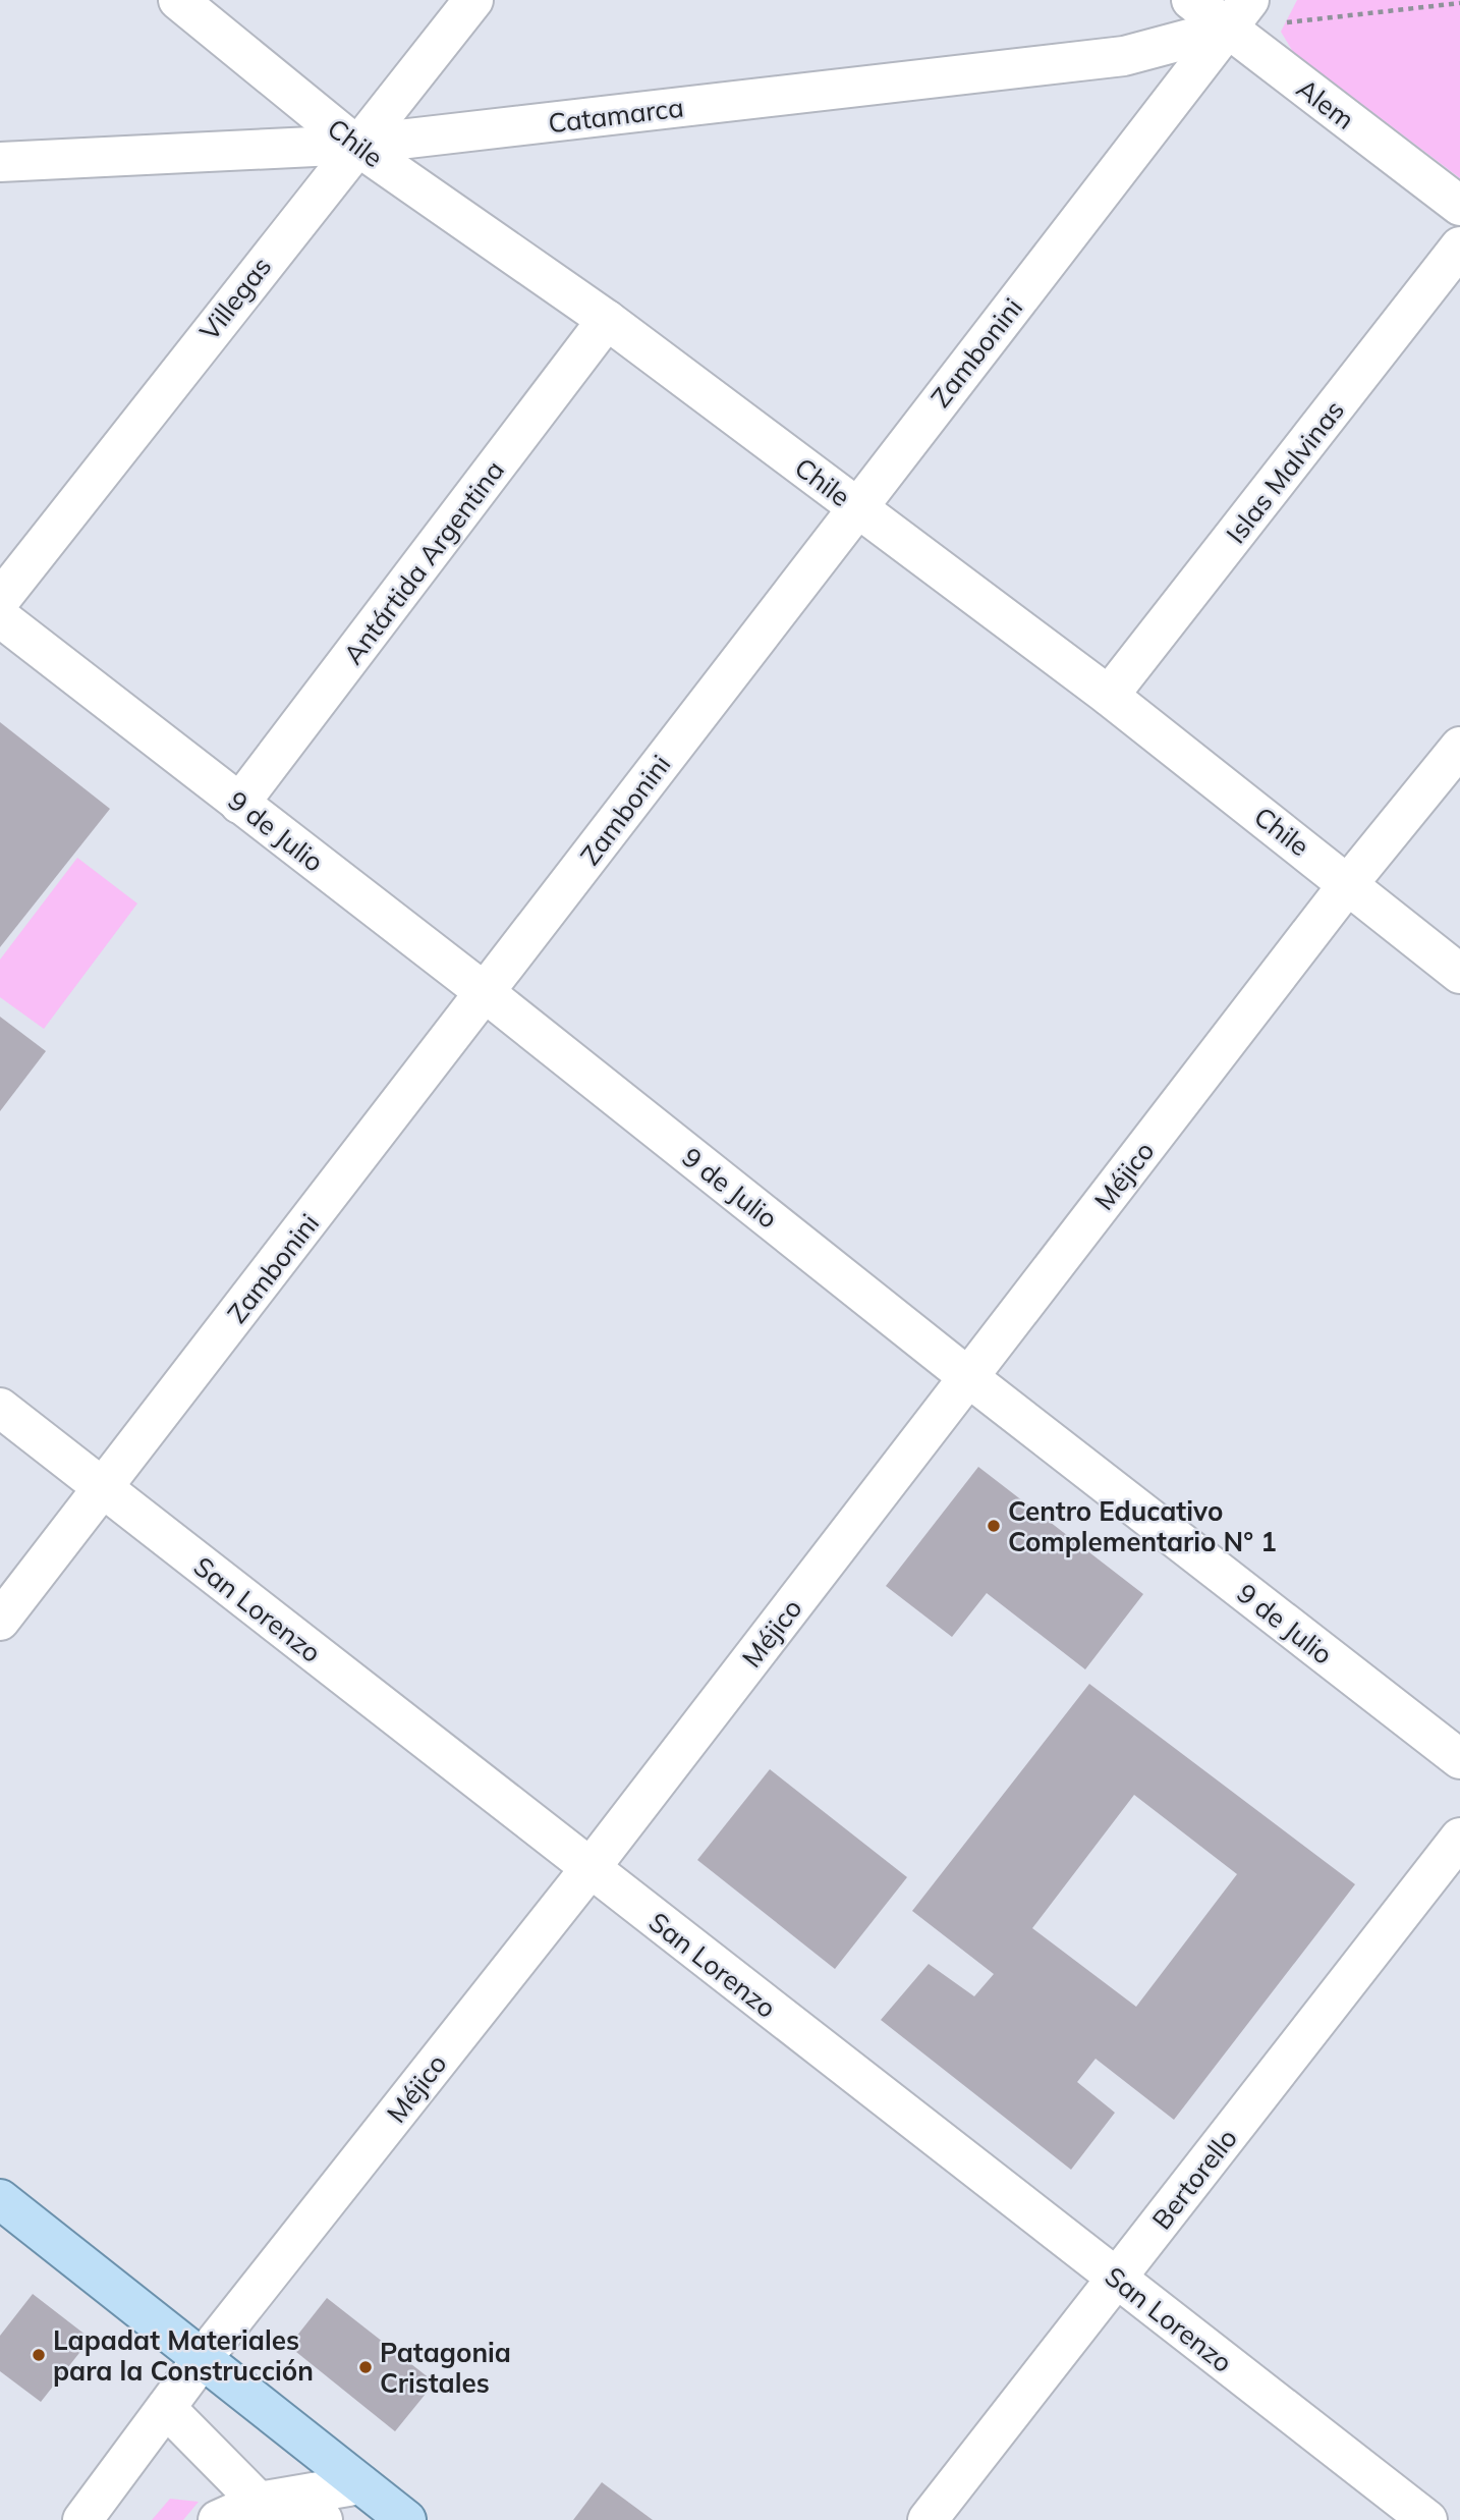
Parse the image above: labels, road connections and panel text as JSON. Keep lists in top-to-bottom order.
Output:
{
  "streets": {
    "street": [
      "Alem",
      "Catamarca",
      "Chile",
      "Villegas",
      "Zambonini",
      "Islas Malvinas",
      "Antártida Argentina",
      "9 de Julio",
      "Méjico",
      "San Lorenzo",
      "Bertorello"
    ]
  },
  "crossings": [
    ["Alem", "Catamarca"],
    ["Alem", "Zambonini"],
    ["Catamarca", "Chile"],
    ["Catamarca", "Villegas"],
    ["Catamarca", "Zambonini"],
    ["Chile", "Villegas"],
    ["Chile", "Zambonini"],
    ["Chile", "Islas Malvinas"],
    ["Chile", "Antártida Argentina"],
    ["Chile", "Méjico"],
    ["Zambonini", "9 de Julio"],
    ["Zambonini", "San Lorenzo"],
    ["Antártida Argentina", "9 de Julio"],
    ["9 de Julio", "Méjico"],
    ["Méjico", "San Lorenzo"],
    ["San Lorenzo", "Bertorello"]
  ],
  "places": ["Centro Educativo Complementario N° 1", "Lapadat Materiales para la Construcción", "Patagonia Cristales"]
}
